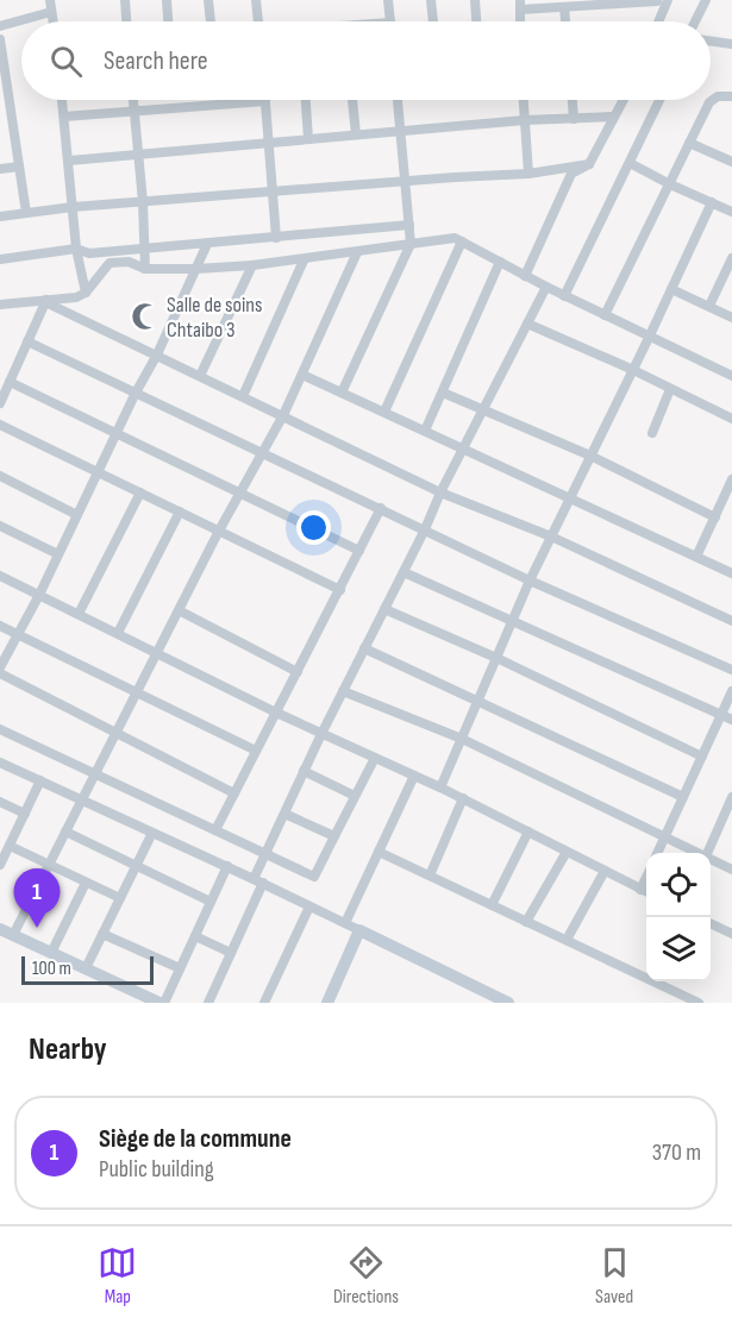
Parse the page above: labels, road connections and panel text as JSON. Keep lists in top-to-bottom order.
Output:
{
  "places": {
    "mosque": ["Salle de soins Chtaibo 3"]
  },
  "scale_bar": "100 m",
  "page": {
    "search": "Search here",
    "pins": "1",
    "scale": "100 m",
    "heading": "Nearby",
    "list": [
      {
        "mark": "1",
        "name": "Siège de la commune",
        "note": "Public building",
        "value": "370 m"
      }
    ],
    "nav": ["Map", "Directions", "Saved"]
  }
}
